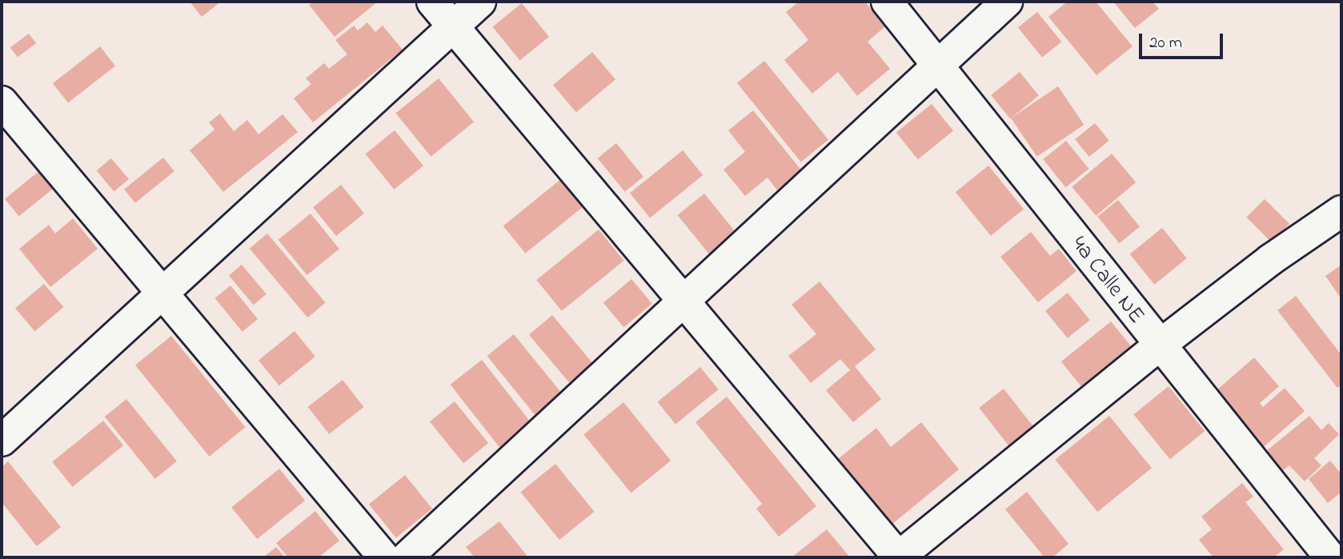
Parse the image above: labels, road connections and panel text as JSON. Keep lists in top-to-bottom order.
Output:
{
  "streets": {
    "street": ["4a Calle NE"]
  },
  "scale_bar": "20 m"
}
